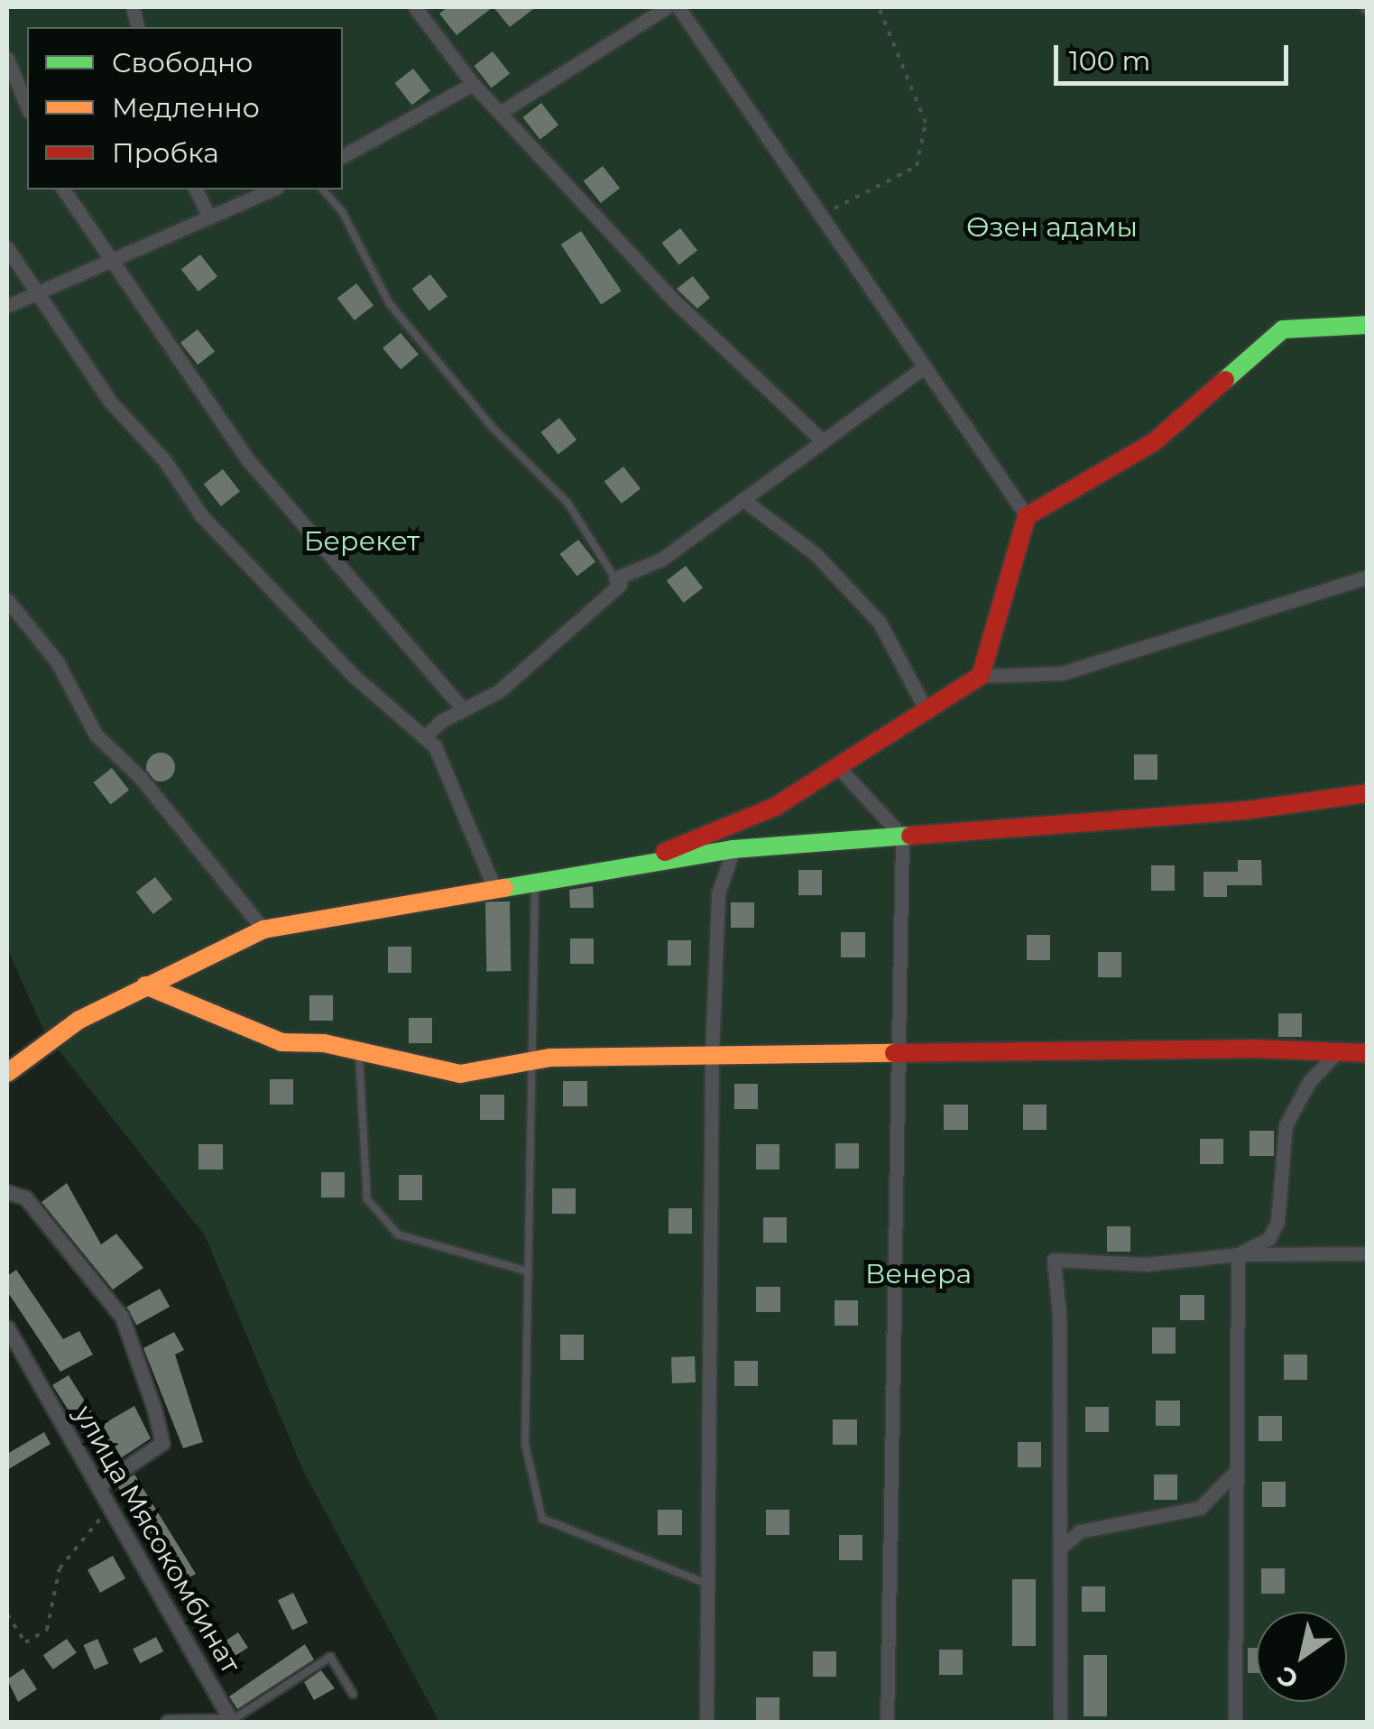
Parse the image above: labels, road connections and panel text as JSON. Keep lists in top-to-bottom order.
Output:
{
  "streets": {
    "street": ["улица Мясокомбинат"]
  },
  "parks": ["Өзен адамы", "Берекет", "Венера"],
  "legend": ["Свободно", "Медленно", "Пробка"],
  "scale_bar": "100 m",
  "north": "bottom left"
}
